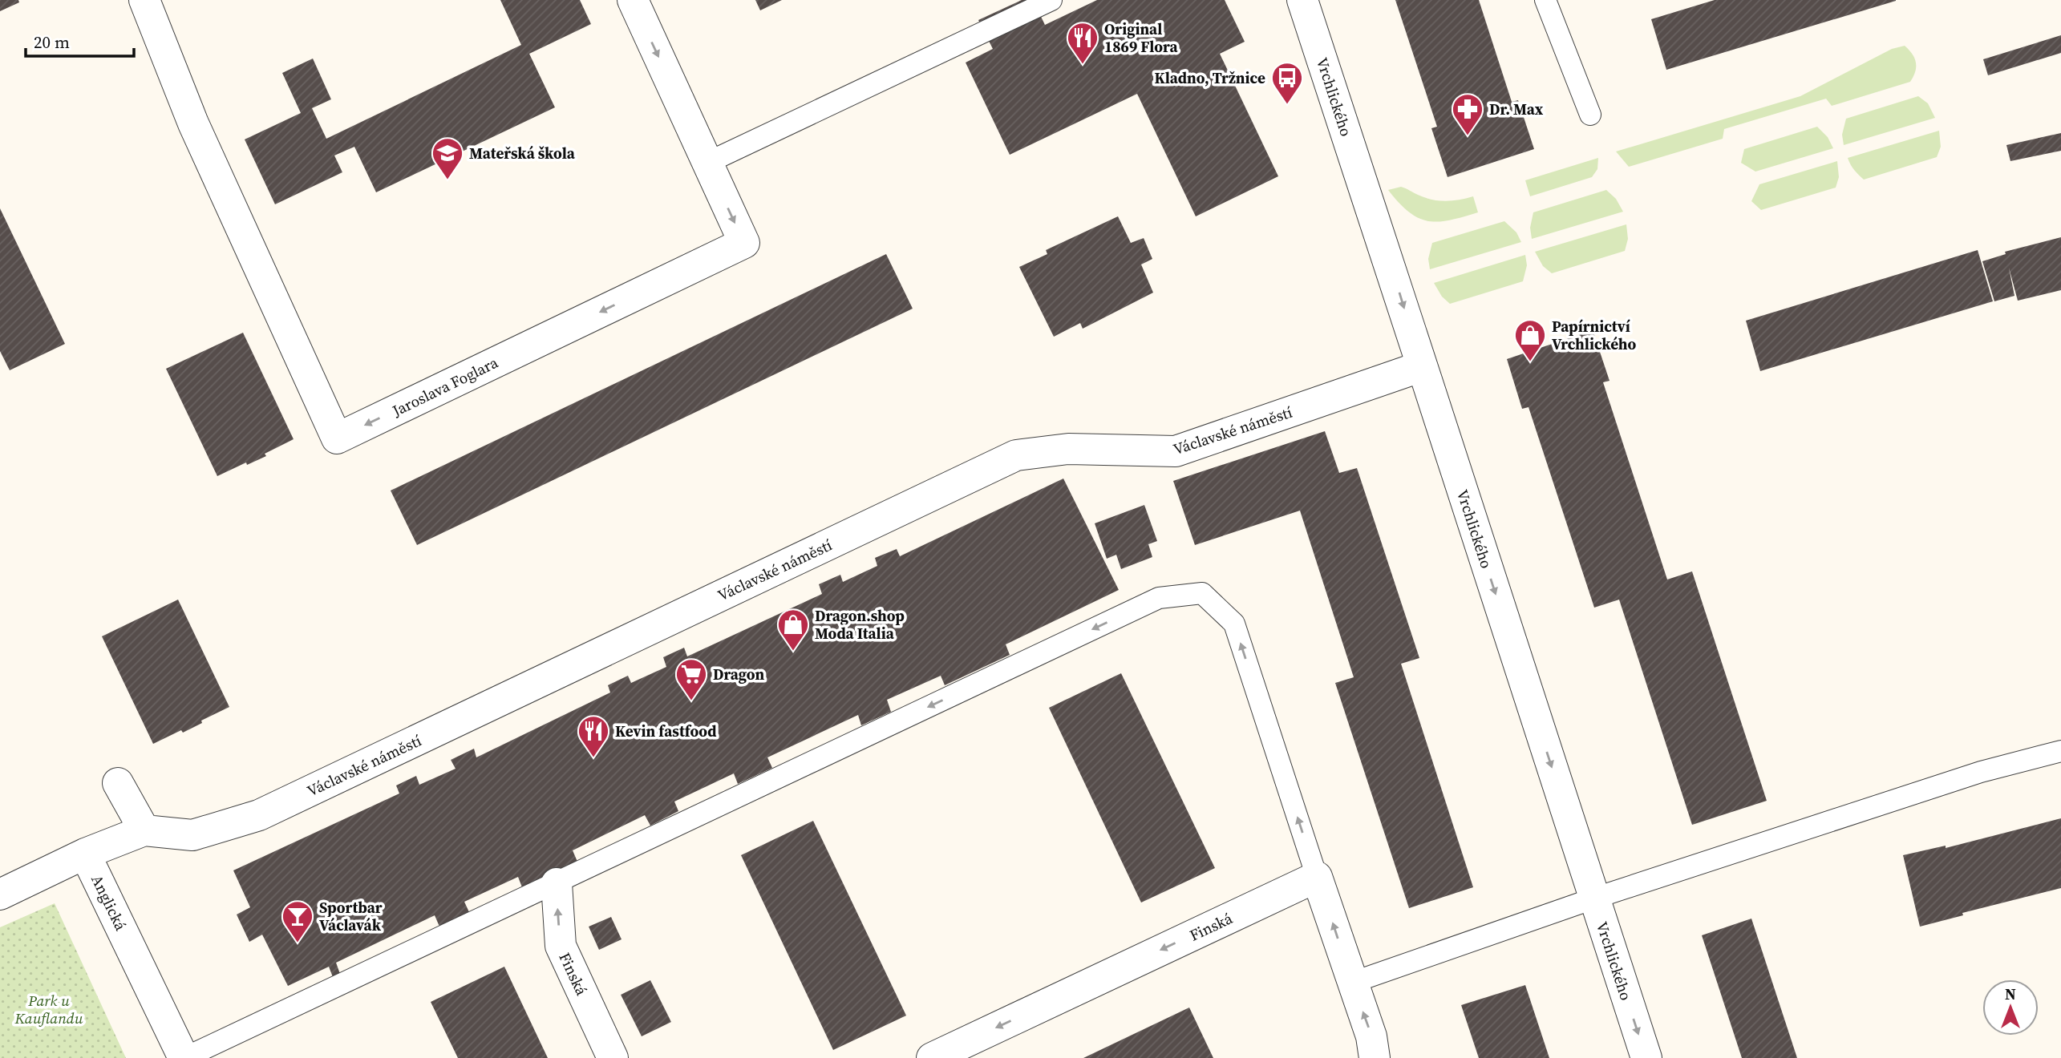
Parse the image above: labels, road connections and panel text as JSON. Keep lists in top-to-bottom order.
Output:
{
  "streets": {
    "street": [
      "Vrchlického",
      "Jaroslava Foglara",
      "Václavské náměstí",
      "Anglická",
      "Finská"
    ]
  },
  "crossings": [
    ["Vrchlického", "Václavské náměstí"]
  ],
  "one_way": ["Vrchlického"],
  "parks": ["Park u Kauflandu"],
  "places": {
    "restaurant": ["Original 1869 Flora", "Kevin fastfood"],
    "bus stop": ["Kladno, Tržnice"],
    "pharmacy": ["Dr. Max"],
    "school or university": ["Mateřská škola"],
    "shop": ["Papírnictví Vrchlického", "Dragon.shop Moda Italia"],
    "supermarket": ["Dragon"],
    "bar": ["Sportbar Václavák"]
  },
  "scale_bar": "20 m",
  "north": "top"
}
